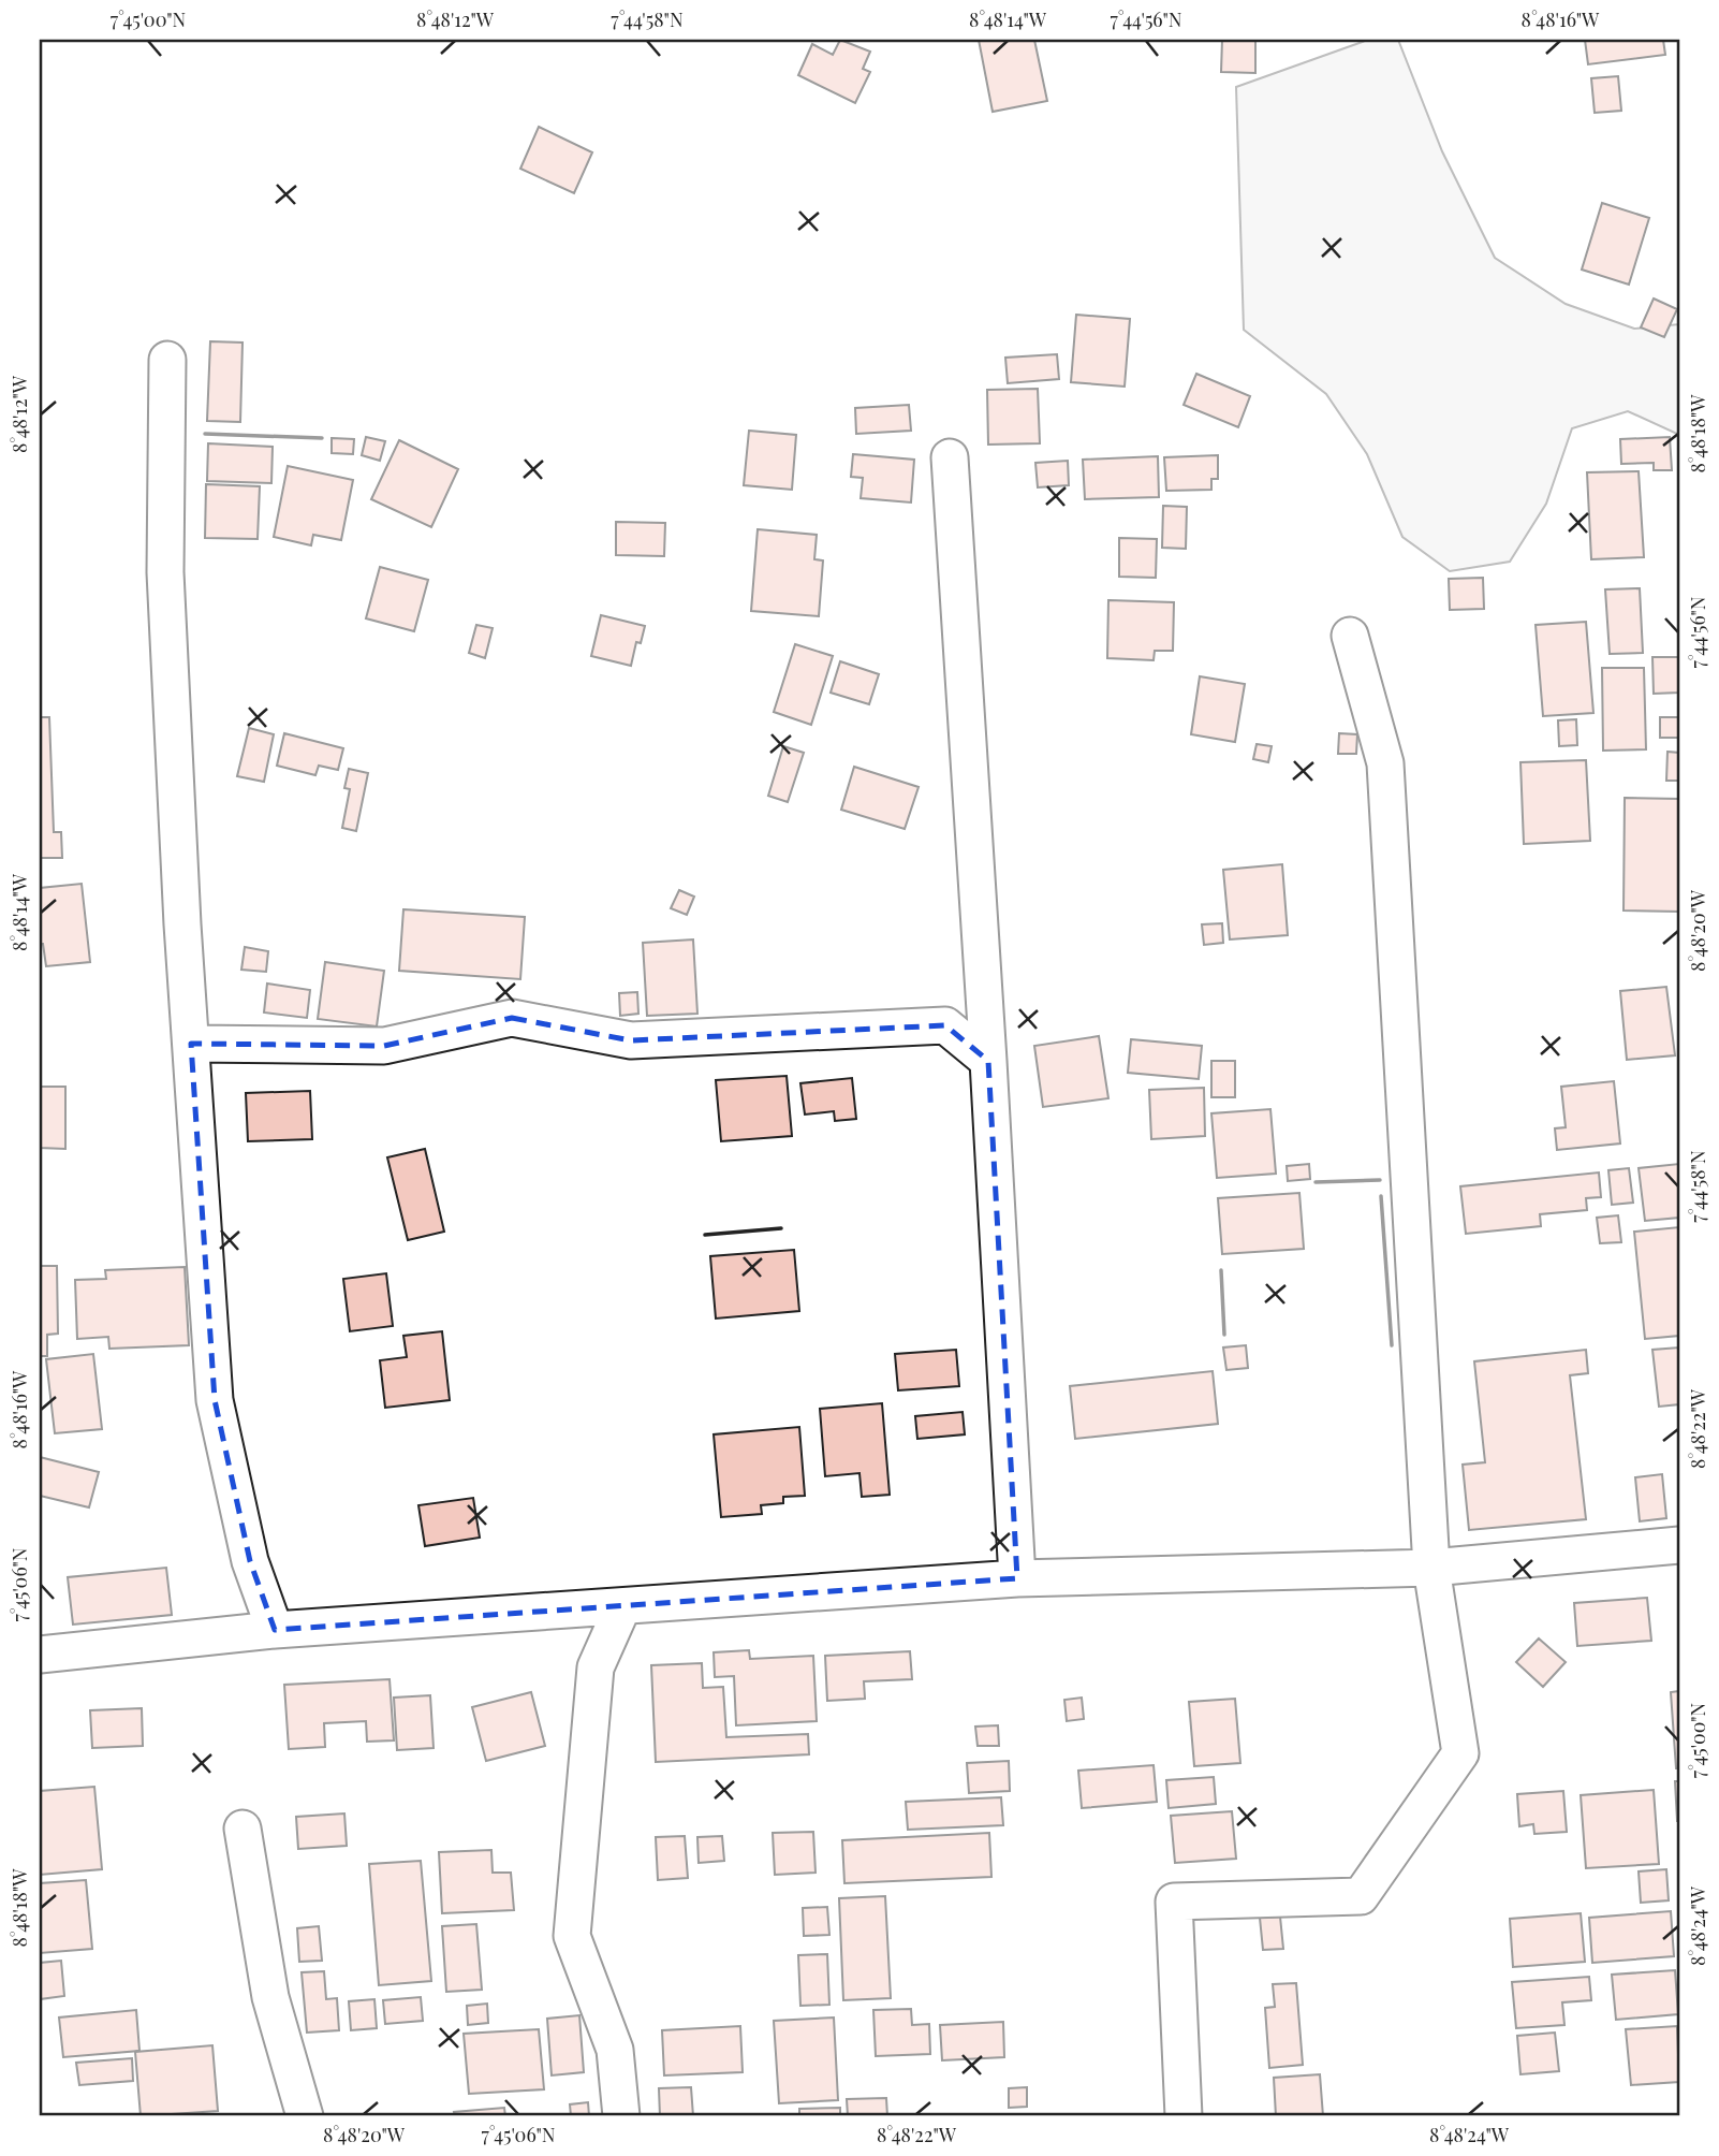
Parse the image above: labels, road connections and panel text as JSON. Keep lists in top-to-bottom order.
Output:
{
  "coordinates": [
    "7°45'00\"N",
    "8°48'12\"W",
    "7°44'58\"N",
    "8°48'14\"W",
    "7°44'56\"N",
    "8°48'16\"W",
    "8°48'18\"W",
    "8°48'20\"W",
    "8°48'22\"W",
    "7°45'06\"N",
    "8°48'24\"W"
  ]
}
